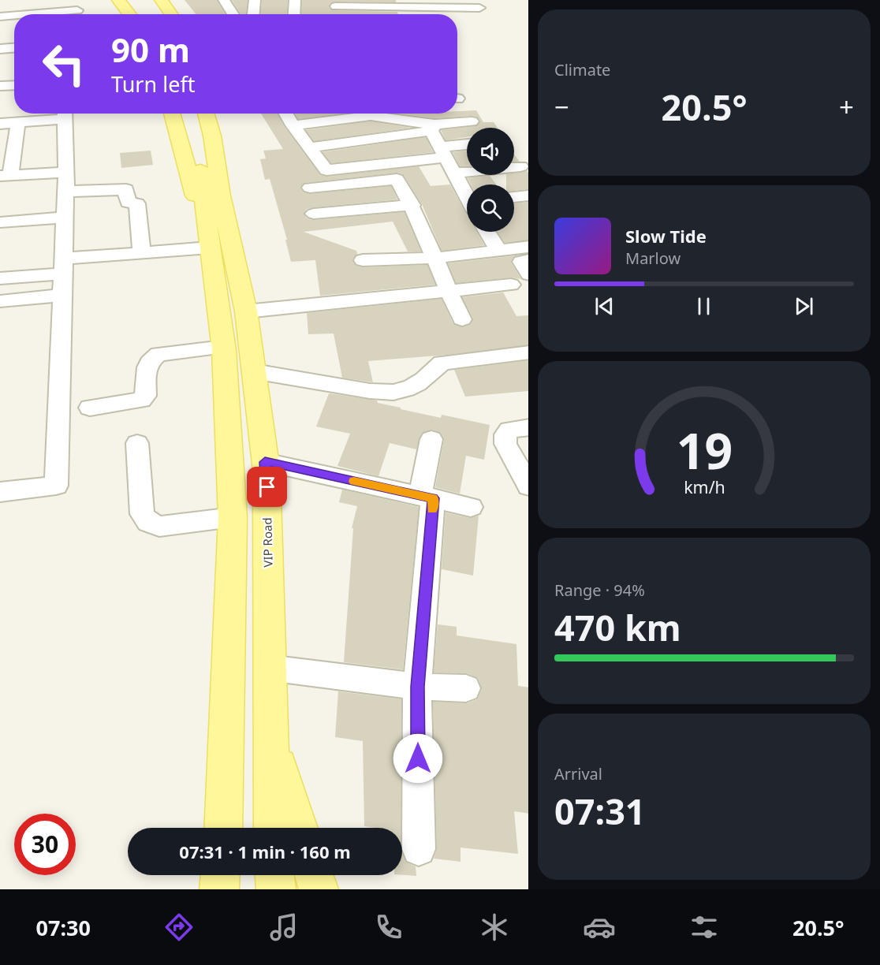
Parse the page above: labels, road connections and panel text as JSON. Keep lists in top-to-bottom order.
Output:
{
  "streets": {
    "main road": ["VIP Road"]
  },
  "page": {
    "tile": [
      "Climate",
      ["Range · 94%", "470 km"],
      ["Arrival", "07:31"]
    ],
    "turn": ["90 m", "Turn left"],
    "heat": ["−", "20.5°", "+"],
    "song": ["Slow Tide", "Marlow"],
    "limit": "30",
    "trip": "07:31 · 1 min · 160 m",
    "tabs": ["07:30", "20.5°"],
    "gauge": ["19", "km/h"]
  }
}
